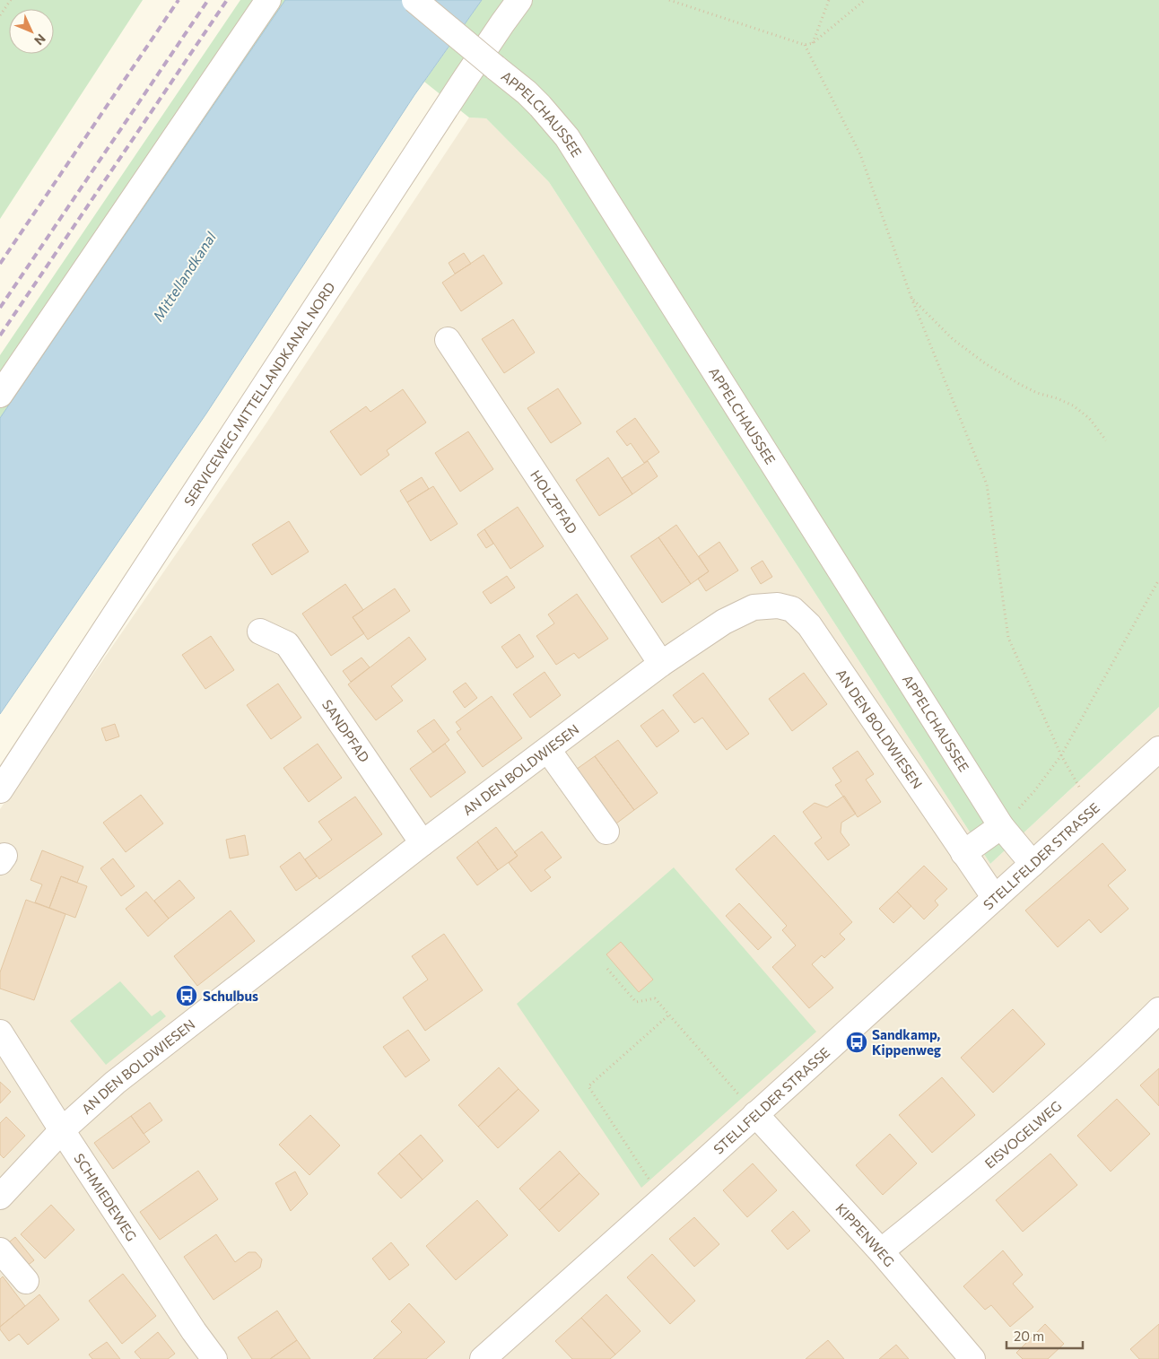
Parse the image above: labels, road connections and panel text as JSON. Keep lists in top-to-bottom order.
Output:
{
  "streets": {
    "street": [
      "APPELCHAUSSEE",
      "SERVICEWEG MITTELLANDKANAL NORD",
      "HOLZPFAD",
      "AN DEN BOLDWIESEN",
      "SANDPFAD",
      "STELLFELDER STRASSE",
      "EISVOGELWEG",
      "SCHMIEDEWEG",
      "KIPPENWEG"
    ]
  },
  "crossings": [
    ["APPELCHAUSSEE", "STELLFELDER STRASSE"],
    ["HOLZPFAD", "AN DEN BOLDWIESEN"],
    ["AN DEN BOLDWIESEN", "SANDPFAD"],
    ["AN DEN BOLDWIESEN", "STELLFELDER STRASSE"],
    ["AN DEN BOLDWIESEN", "SCHMIEDEWEG"],
    ["STELLFELDER STRASSE", "KIPPENWEG"],
    ["EISVOGELWEG", "KIPPENWEG"]
  ],
  "water": ["Mittellandkanal"],
  "places": {
    "bus stop": ["Schulbus", "Sandkamp, Kippenweg"]
  },
  "scale_bar": "20 m",
  "north": "bottom right"
}
